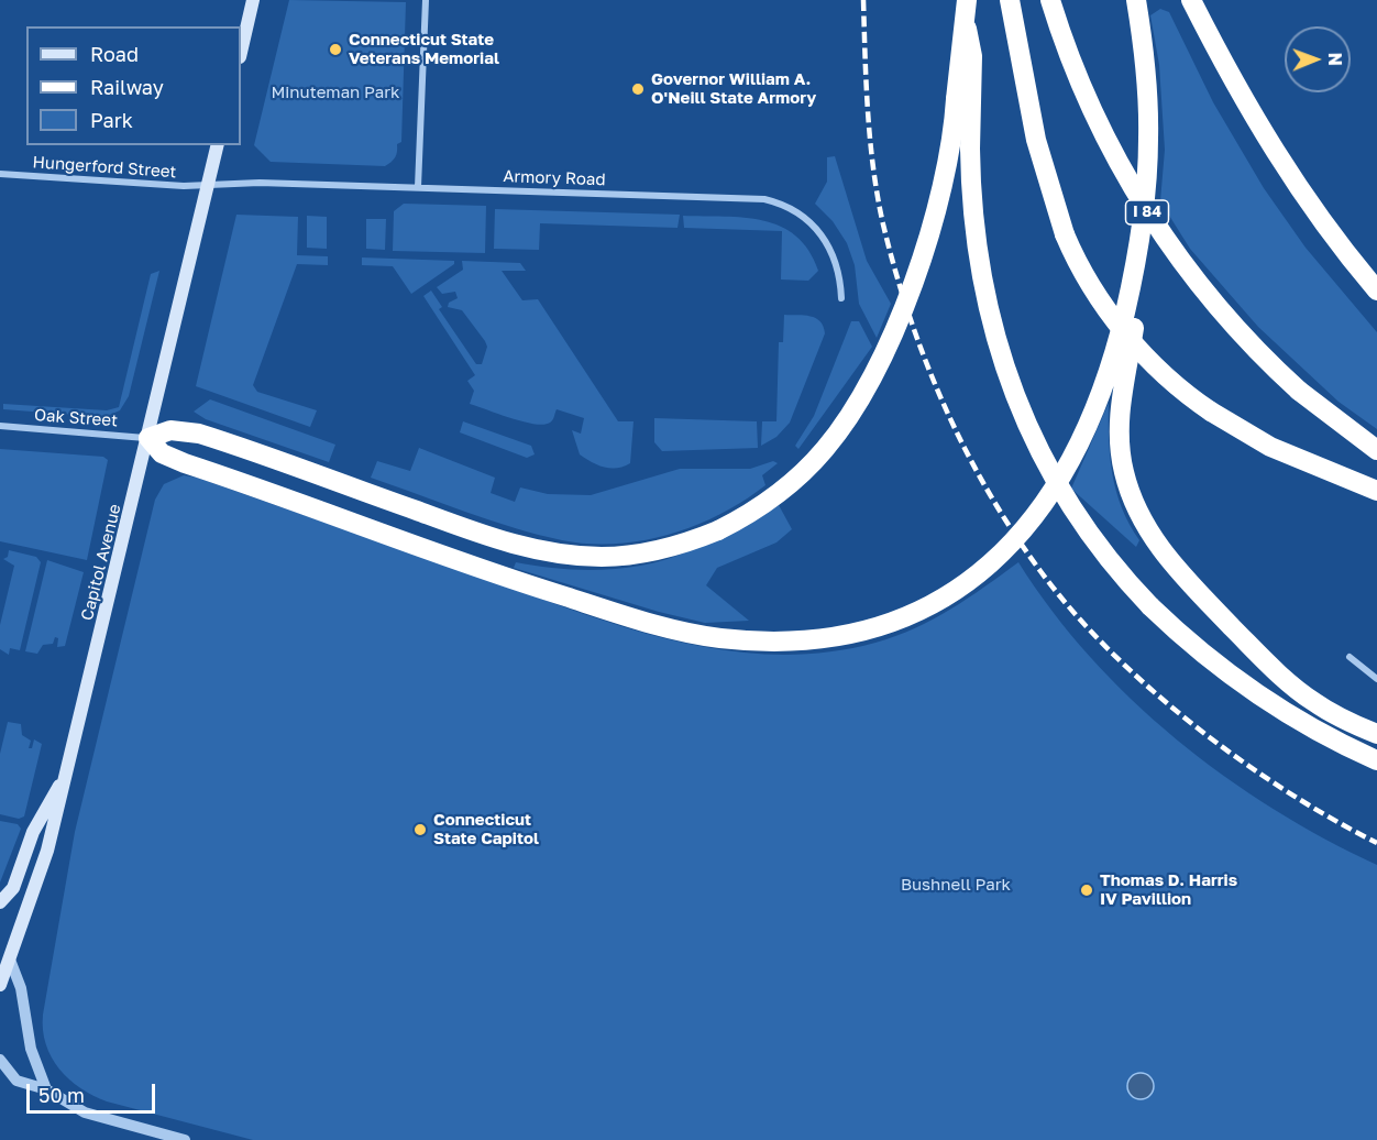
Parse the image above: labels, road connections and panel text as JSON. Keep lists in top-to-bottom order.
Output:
{
  "streets": {
    "highway": ["I 84"],
    "main road": ["Capitol Avenue"],
    "street": ["Hungerford Street", "Armory Road", "Oak Street"]
  },
  "crossings": [
    ["Hungerford Street", "Armory Road"],
    ["Hungerford Street", "Capitol Avenue"],
    ["Armory Road", "Capitol Avenue"],
    ["Oak Street", "Capitol Avenue"]
  ],
  "parks": ["Minuteman Park", "Bushnell Park"],
  "places": [
    "Connecticut State Veterans Memorial",
    "Governor William A. O'Neill State Armory",
    "Connecticut State Capitol",
    "Thomas D. Harris IV Pavillion"
  ],
  "legend": ["Road", "Railway", "Park"],
  "scale_bar": "50 m",
  "north": "right"
}
